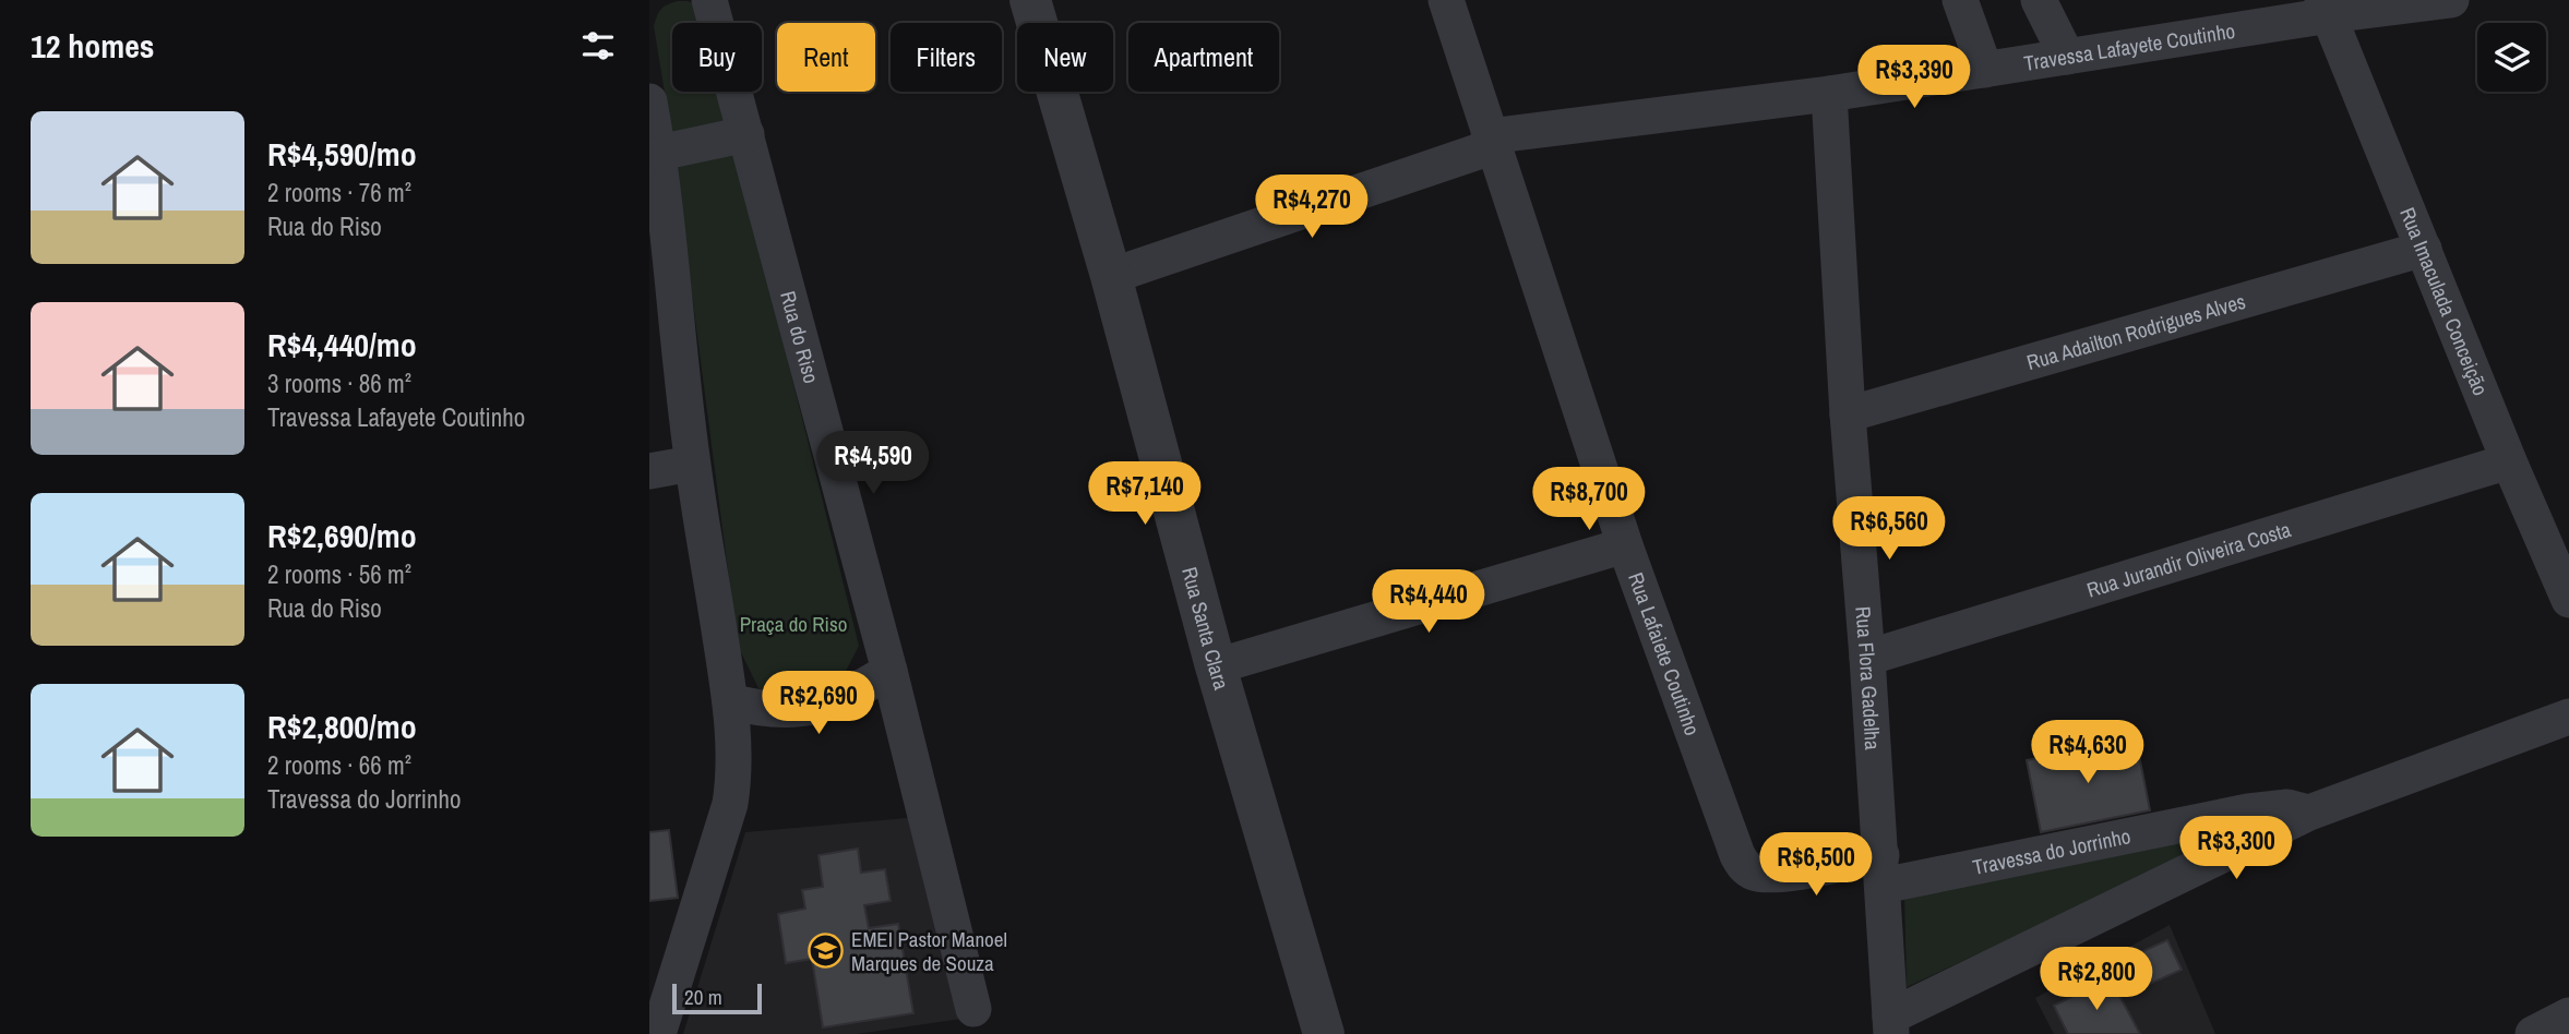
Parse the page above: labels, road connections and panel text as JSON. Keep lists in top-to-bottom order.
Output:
{
  "streets": {
    "street": [
      "Travessa Lafayete Coutinho",
      "Rua Imaculada Conceição",
      "Rua Adailton Rodrigues Alves",
      "Rua do Riso",
      "Rua Jurandir Oliveira Costa",
      "Rua Santa Clara",
      "Rua Lafaiete Coutinho",
      "Rua Flora Gadelha",
      "Travessa do Jorrinho"
    ]
  },
  "crossings": [
    ["Travessa Lafayete Coutinho", "Rua Imaculada Conceição"],
    ["Travessa Lafayete Coutinho", "Rua Santa Clara"],
    ["Travessa Lafayete Coutinho", "Rua Lafaiete Coutinho"],
    ["Travessa Lafayete Coutinho", "Rua Flora Gadelha"],
    ["Rua Imaculada Conceição", "Rua Adailton Rodrigues Alves"],
    ["Rua Imaculada Conceição", "Rua Jurandir Oliveira Costa"],
    ["Rua Adailton Rodrigues Alves", "Rua Flora Gadelha"],
    ["Rua Jurandir Oliveira Costa", "Rua Flora Gadelha"],
    ["Rua Lafaiete Coutinho", "Rua Flora Gadelha"],
    ["Rua Lafaiete Coutinho", "Travessa do Jorrinho"],
    ["Rua Flora Gadelha", "Travessa do Jorrinho"]
  ],
  "parks": ["Praça do Riso"],
  "places": {
    "school or university": ["EMEI Pastor Manoel Marques de Souza"]
  },
  "scale_bar": "20 m",
  "page": {
    "heading": "12 homes",
    "chip": [
      "Buy",
      "Rent",
      "Filters",
      "New",
      "Apartment"
    ],
    "price": [
      "R$3,390",
      "R$4,270",
      "R$4,590",
      "R$7,140",
      "R$8,700",
      "R$6,560",
      "R$4,440",
      "R$2,690",
      "R$4,630",
      "R$3,300",
      "R$6,500",
      "R$2,800"
    ],
    "list": [
      {
        "name": "R$4,590/mo",
        "note": "2 rooms · 76 m² · Rua do Riso"
      },
      {
        "name": "R$4,440/mo",
        "note": "3 rooms · 86 m² · Travessa Lafayete Coutinho"
      },
      {
        "name": "R$2,690/mo",
        "note": "2 rooms · 56 m² · Rua do Riso"
      },
      {
        "name": "R$2,800/mo",
        "note": "2 rooms · 66 m² · Travessa do Jorrinho"
      }
    ],
    "scale": "20 m"
  }
}
